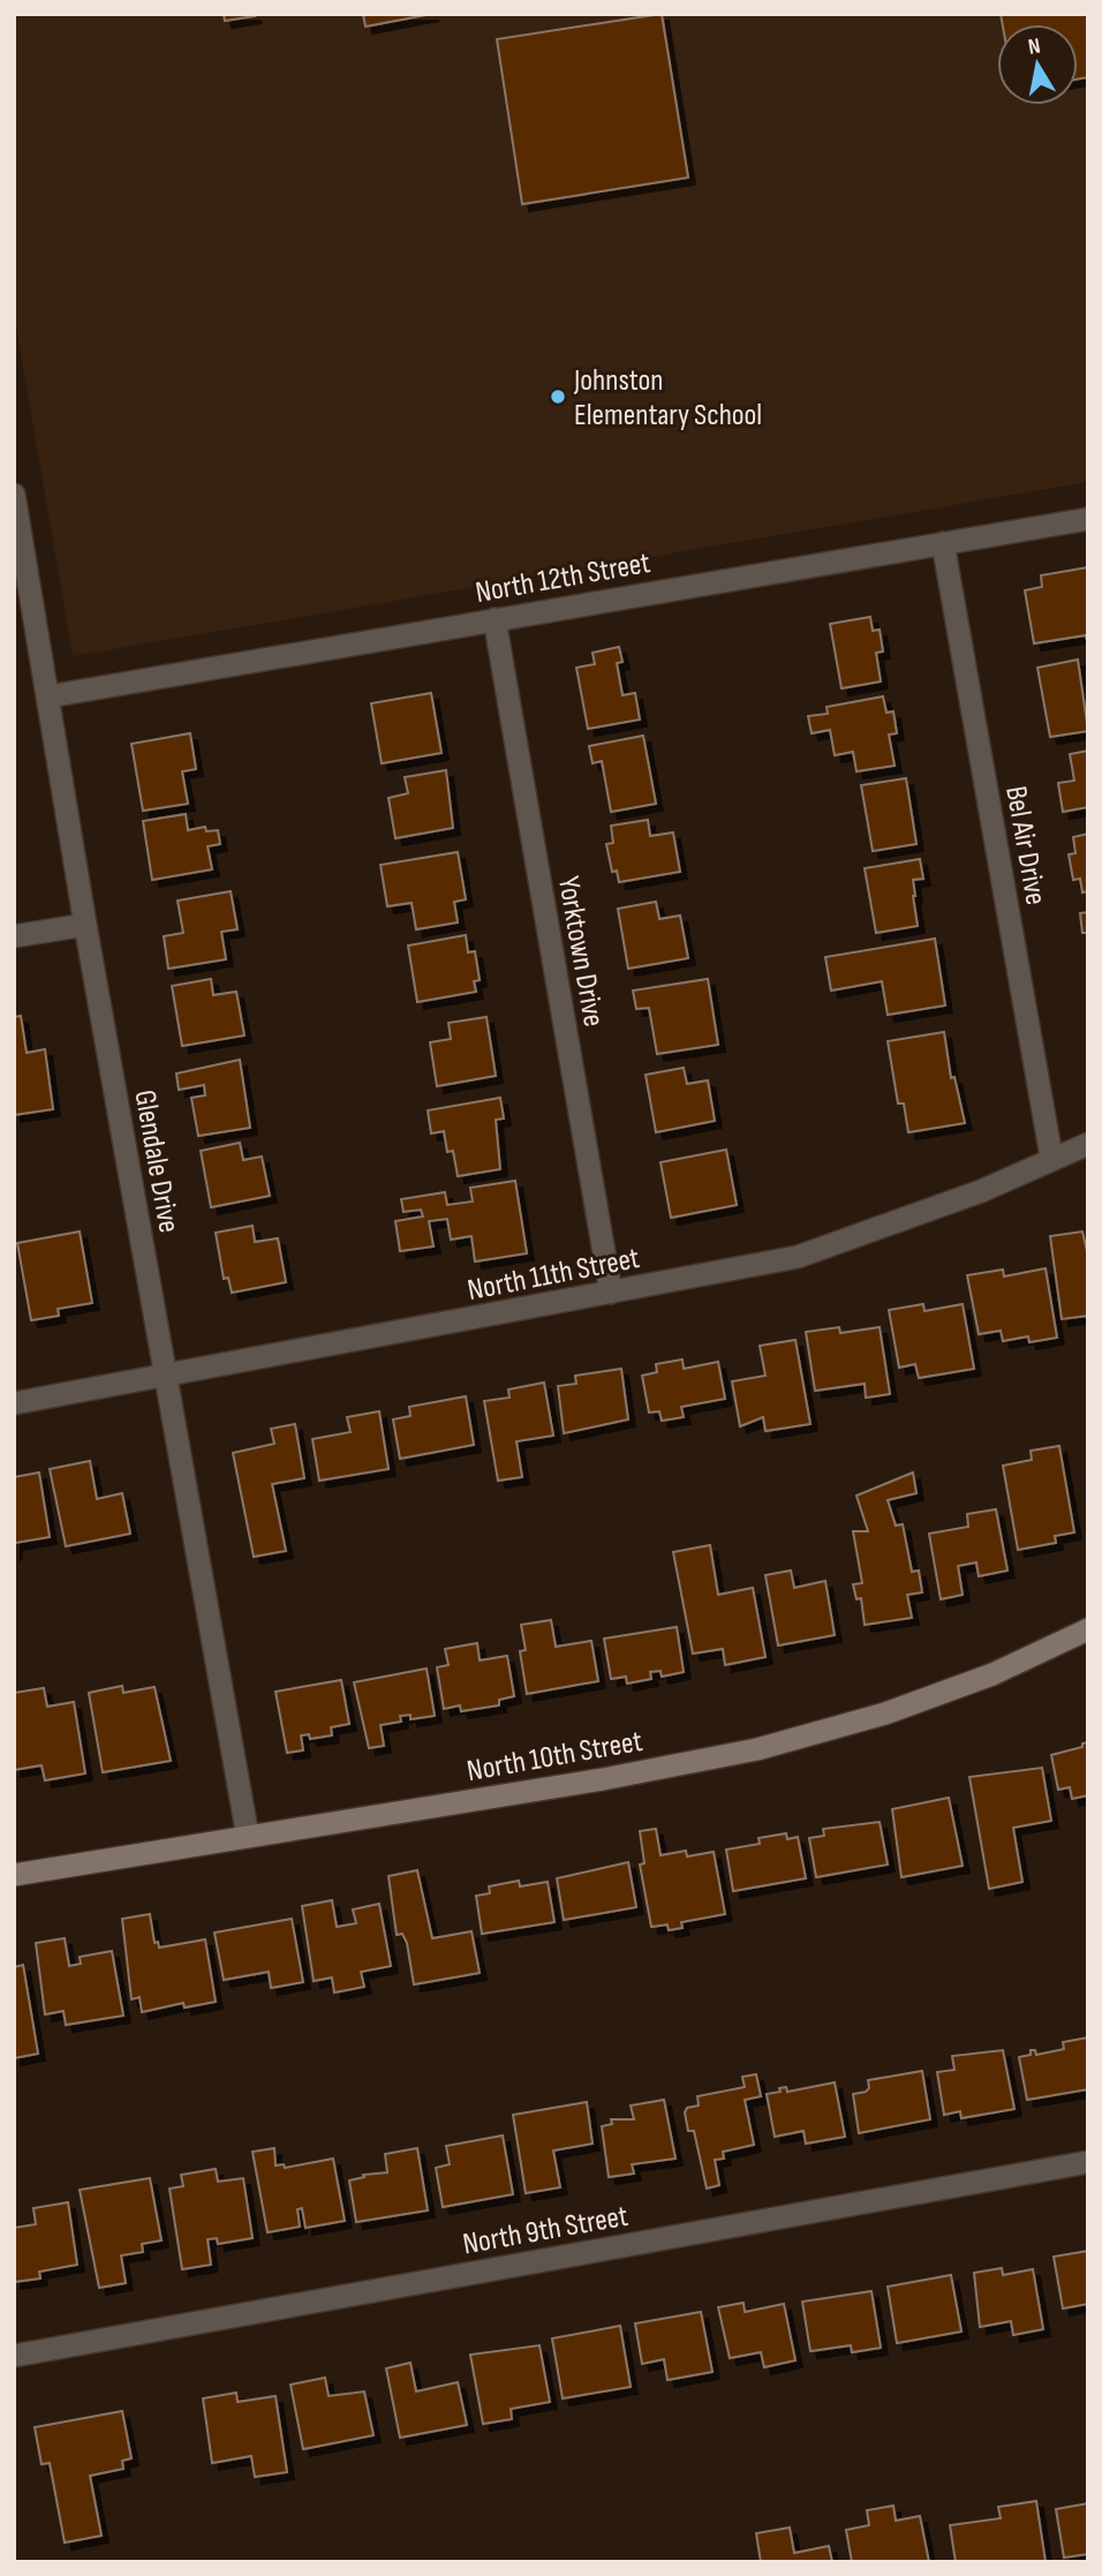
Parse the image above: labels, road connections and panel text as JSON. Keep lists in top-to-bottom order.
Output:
{
  "streets": {
    "main road": ["North 10th Street"],
    "street": [
      "North 12th Street",
      "Bel Air Drive",
      "Yorktown Drive",
      "Glendale Drive",
      "North 11th Street",
      "North 9th Street"
    ]
  },
  "crossings": [
    ["North 12th Street", "Bel Air Drive"],
    ["North 12th Street", "Yorktown Drive"],
    ["North 12th Street", "Glendale Drive"],
    ["Bel Air Drive", "North 11th Street"],
    ["Yorktown Drive", "North 11th Street"],
    ["Glendale Drive", "North 11th Street"],
    ["Glendale Drive", "North 10th Street"]
  ],
  "places": ["Johnston Elementary School"],
  "north": "top"
}
